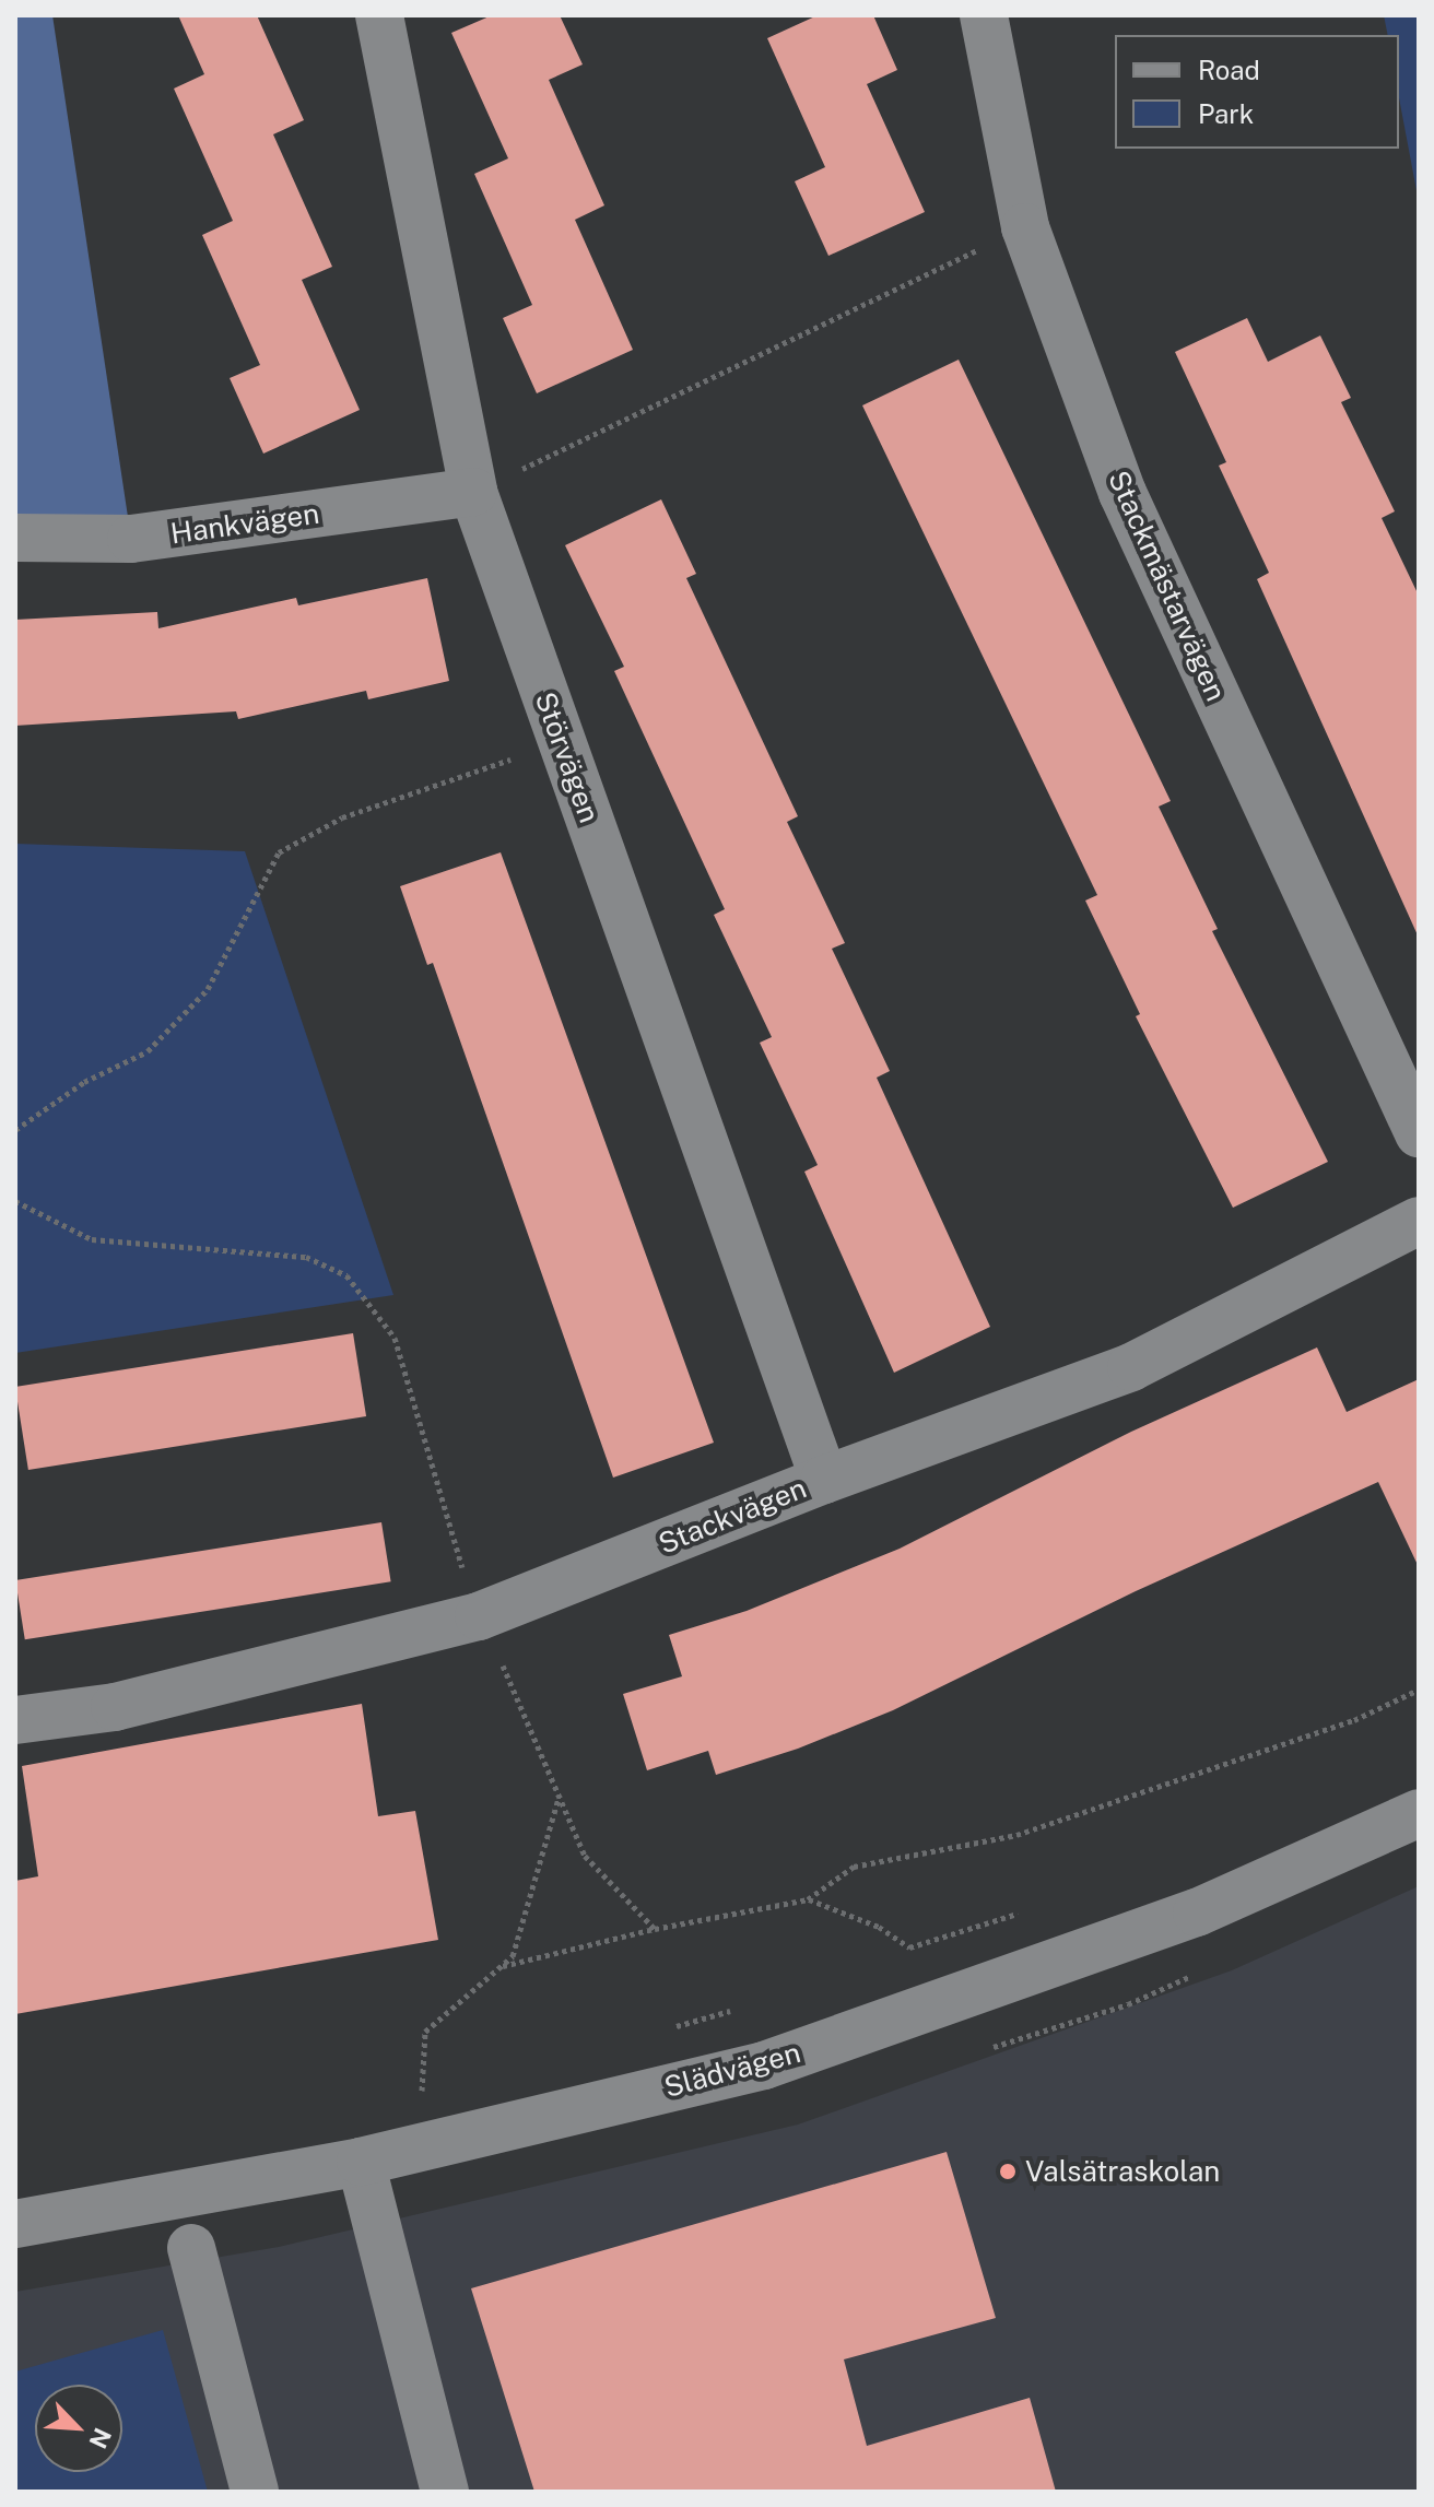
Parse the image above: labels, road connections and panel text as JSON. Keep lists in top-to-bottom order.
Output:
{
  "streets": {
    "street": [
      "Hankvägen",
      "Stackmästarvägen",
      "Störvägen",
      "Stackvägen",
      "Slädvägen"
    ]
  },
  "crossings": [
    ["Hankvägen", "Störvägen"],
    ["Störvägen", "Stackvägen"]
  ],
  "places": ["Valsätraskolan"],
  "legend": ["Road", "Park"],
  "north": "bottom right"
}
